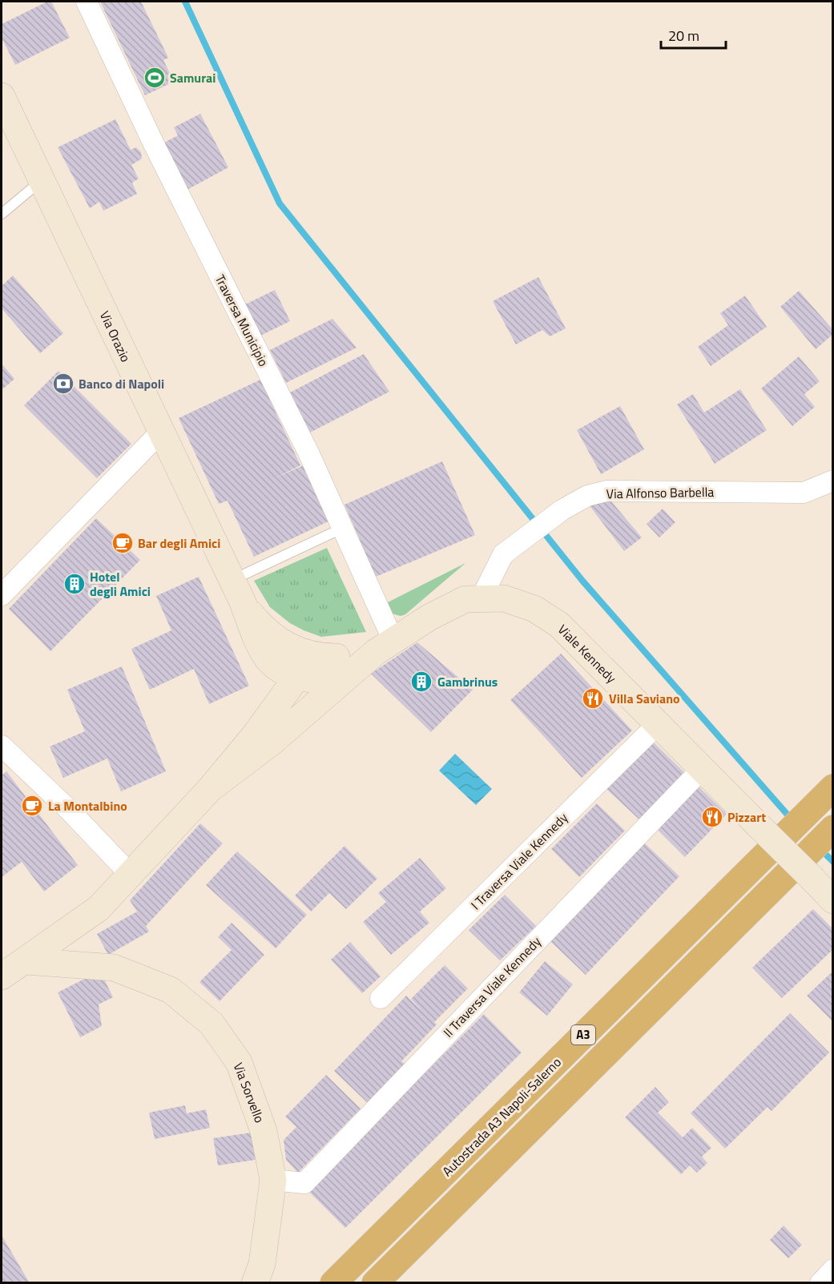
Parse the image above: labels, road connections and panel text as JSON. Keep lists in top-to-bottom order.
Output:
{
  "streets": {
    "highway": ["A3", "Autostrada A3 Napoli-Salerno"],
    "street": [
      "Traversa Municipio",
      "Via Orazio",
      "Via Alfonso Barbella",
      "Viale Kennedy",
      "I Traversa Viale Kennedy",
      "II Traversa Viale Kennedy",
      "Via Sorvello"
    ]
  },
  "crossings": [
    ["Traversa Municipio", "Viale Kennedy"],
    ["Via Alfonso Barbella", "Viale Kennedy"],
    ["Viale Kennedy", "I Traversa Viale Kennedy"],
    ["Viale Kennedy", "II Traversa Viale Kennedy"],
    ["II Traversa Viale Kennedy", "Via Sorvello"]
  ],
  "places": {
    "sports": ["Samurai"],
    "bank": ["Banco di Napoli"],
    "cafe": ["Bar degli Amici", "La Montalbino"],
    "building": ["Hotel degli Amici", "Gambrinus"],
    "restaurant": ["Villa Saviano", "Pizzart"]
  },
  "scale_bar": "20 m"
}
